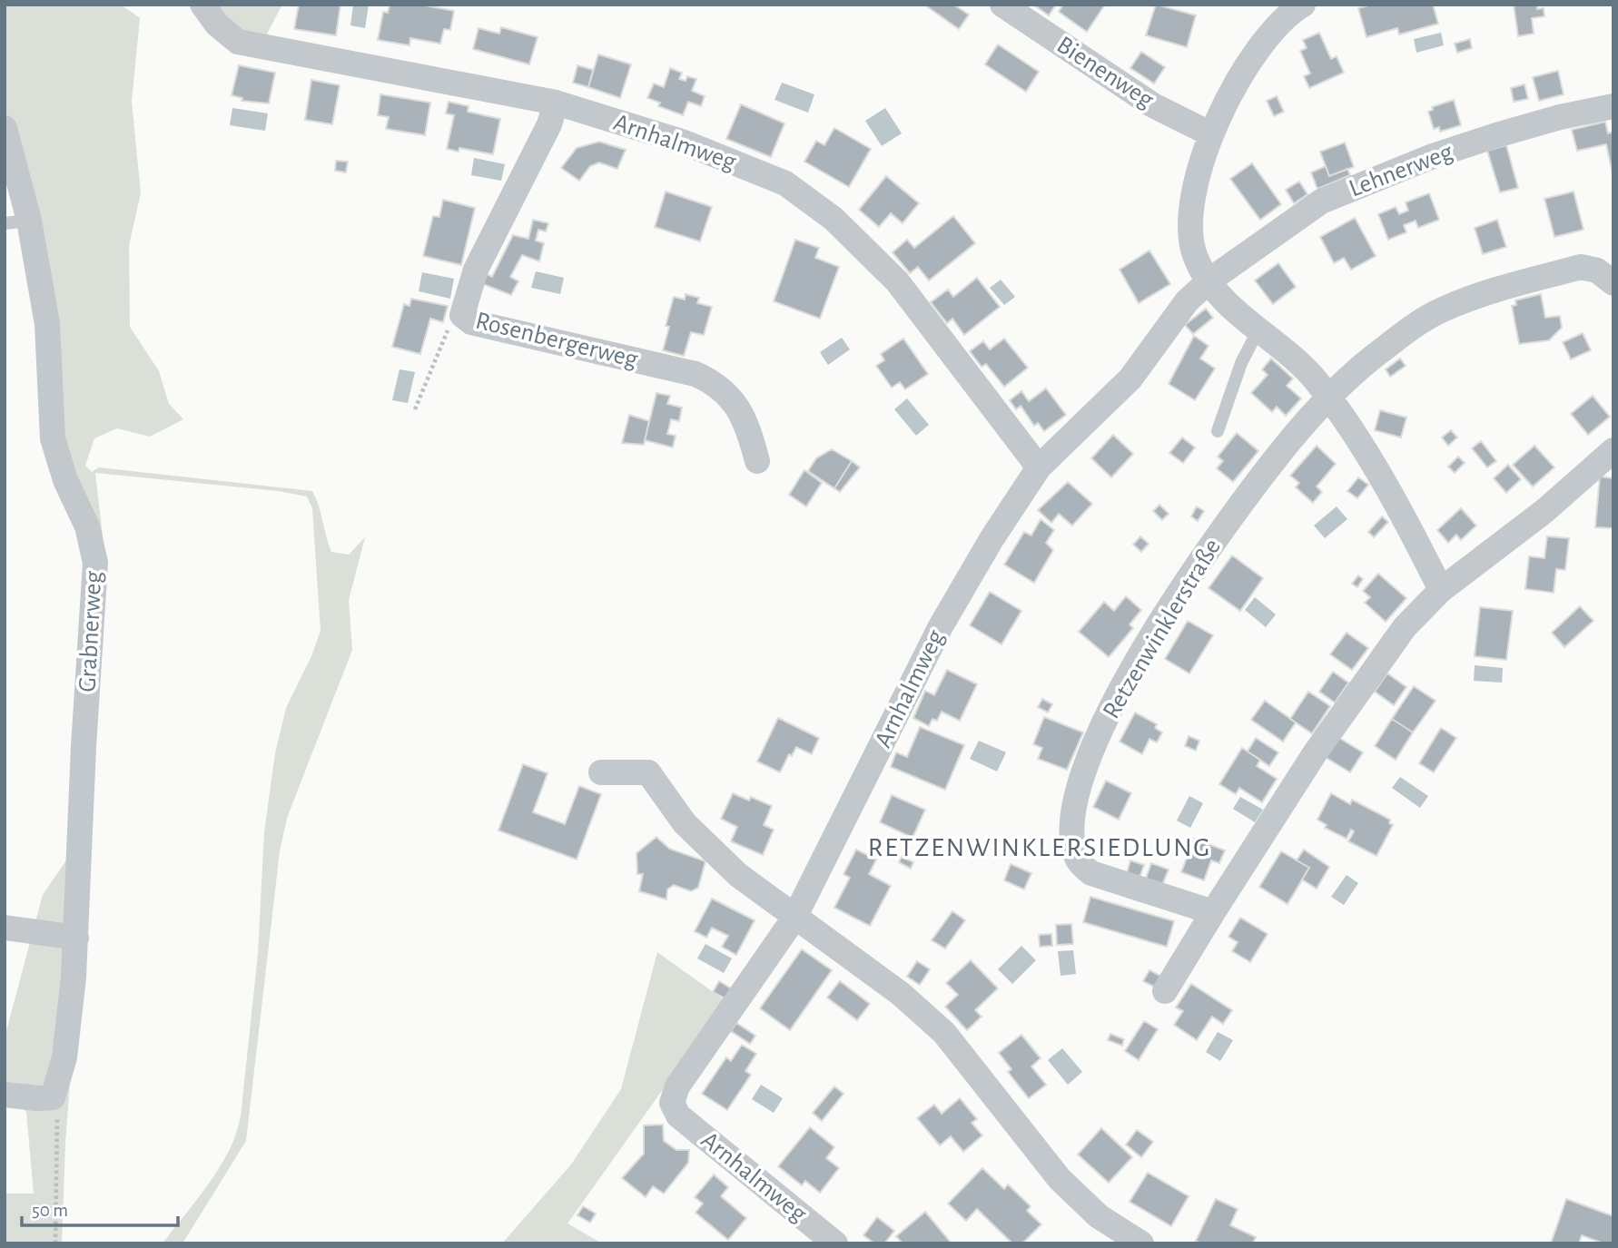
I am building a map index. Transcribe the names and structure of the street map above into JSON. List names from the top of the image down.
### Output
{
  "streets": {
    "street": [
      "Bienenweg",
      "Arnhalmweg",
      "Lehnerweg",
      "Rosenbergerweg",
      "Retzenwinklerstraße",
      "Grabnerweg"
    ]
  },
  "crossings": [
    ["Arnhalmweg", "Lehnerweg"],
    ["Arnhalmweg", "Rosenbergerweg"]
  ],
  "districts": ["RETZENWINKLERSIEDLUNG"],
  "scale_bar": "50 m"
}
